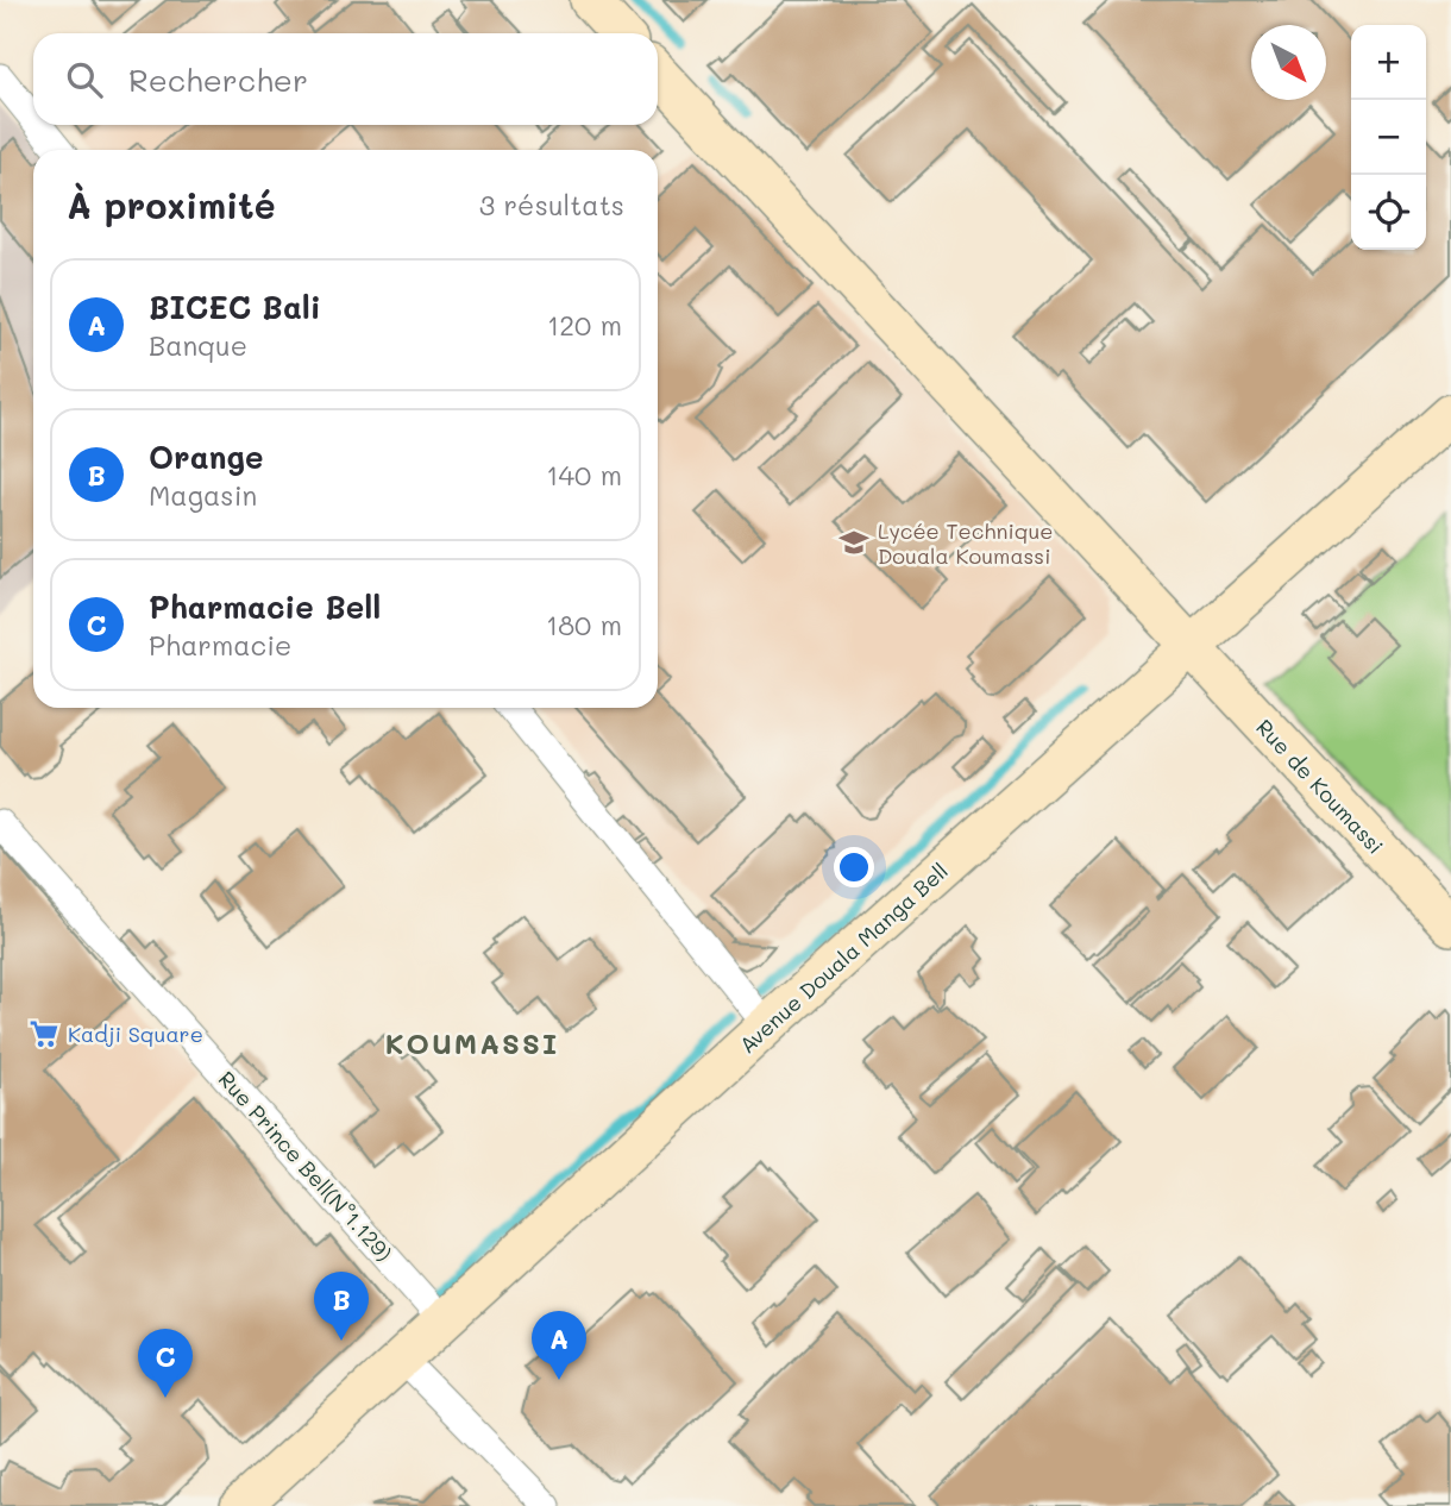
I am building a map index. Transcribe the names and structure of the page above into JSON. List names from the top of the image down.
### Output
{
  "streets": {
    "street": ["Rue de Koumassi", "Avenue Douala Manga Bell", "Rue Prince Bell(N°1.129)"]
  },
  "crossings": [
    ["Rue de Koumassi", "Avenue Douala Manga Bell"],
    ["Avenue Douala Manga Bell", "Rue Prince Bell(N°1.129)"]
  ],
  "districts": ["KOUMASSI"],
  "places": {
    "school or university": ["Lycée Technique Douala Koumassi"],
    "supermarket": ["Kadji Square"]
  },
  "north": "bottom right",
  "page": {
    "map_buttons": ["+", "−"],
    "search": "Rechercher",
    "heading": ["À proximité", "3 résultats"],
    "list": [
      {
        "mark": "A",
        "name": "BICEC Bali",
        "note": "Banque",
        "value": "120 m"
      },
      {
        "mark": "B",
        "name": "Orange",
        "note": "Magasin",
        "value": "140 m"
      },
      {
        "mark": "C",
        "name": "Pharmacie Bell",
        "note": "Pharmacie",
        "value": "180 m"
      }
    ],
    "pins": ["B", "A", "C"]
  }
}
